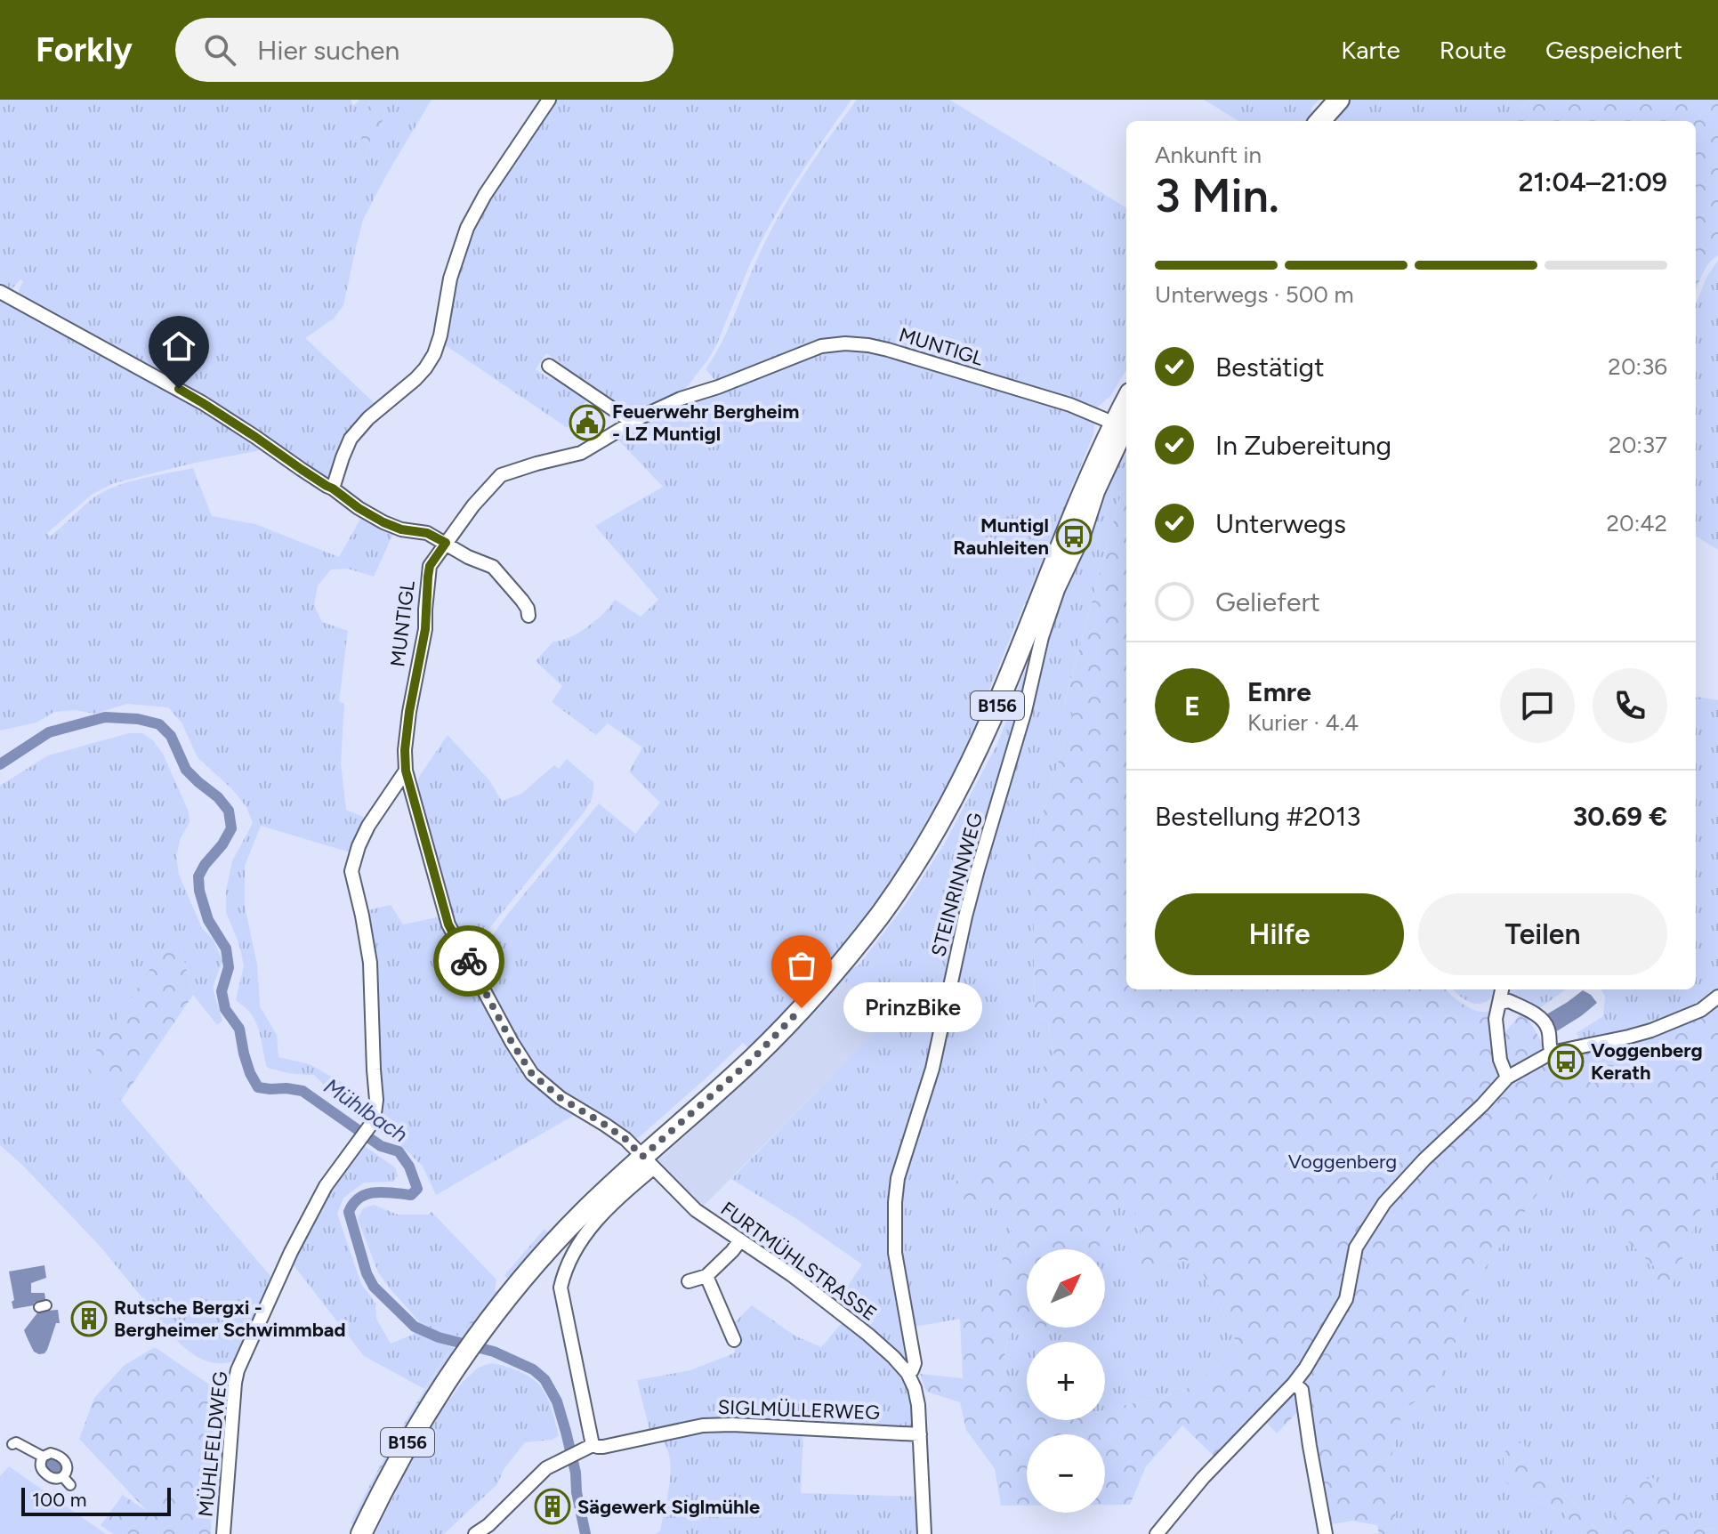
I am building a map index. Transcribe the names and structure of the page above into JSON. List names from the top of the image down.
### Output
{
  "streets": {
    "main road": ["B156"],
    "street": [
      "MUNTIGL",
      "STEINRINNWEG",
      "FURTMÜHLSTRASSE",
      "SIGLMÜLLERWEG",
      "MÜHLFELDWEG"
    ]
  },
  "crossings": [
    ["MUNTIGL", "B156"],
    ["MUNTIGL", "STEINRINNWEG"],
    ["MUNTIGL", "FURTMÜHLSTRASSE"],
    ["MUNTIGL", "MÜHLFELDWEG"],
    ["B156", "STEINRINNWEG"],
    ["B156", "FURTMÜHLSTRASSE"],
    ["STEINRINNWEG", "FURTMÜHLSTRASSE"],
    ["FURTMÜHLSTRASSE", "SIGLMÜLLERWEG"]
  ],
  "water": ["Mühlbach"],
  "parks": ["Voggenberg"],
  "places": {
    "public building": ["Feuerwehr Bergheim - LZ Muntigl"],
    "bus stop": ["Muntigl Rauhleiten", "Voggenberg Kerath"],
    "other": ["PrinzBike"],
    "building": ["Rutsche Bergxi - Bergheimer Schwimmbad", "Sägewerk Siglmühle"]
  },
  "scale_bar": "100 m",
  "north": "top right",
  "page": {
    "header": "Forkly",
    "search": "Hier suchen",
    "nav": ["Karte", "Route", "Gespeichert"],
    "heading": ["3 Min.", "Ankunft in", "21:04–21:09"],
    "panel": [
      "Emre",
      "Kurier · 4.4",
      "Bestellung #2013",
      "30.69 €"
    ],
    "bar": "Unterwegs · 500 m",
    "list": [
      ["Bestätigt", "20:36"],
      ["In Zubereitung", "20:37"],
      ["Unterwegs", "20:42"],
      "Geliefert"
    ],
    "round": "E",
    "buttons": ["Hilfe", "Teilen"],
    "bubble": "PrinzBike",
    "map_buttons": ["+", "−"],
    "scale": "100 m"
  }
}
